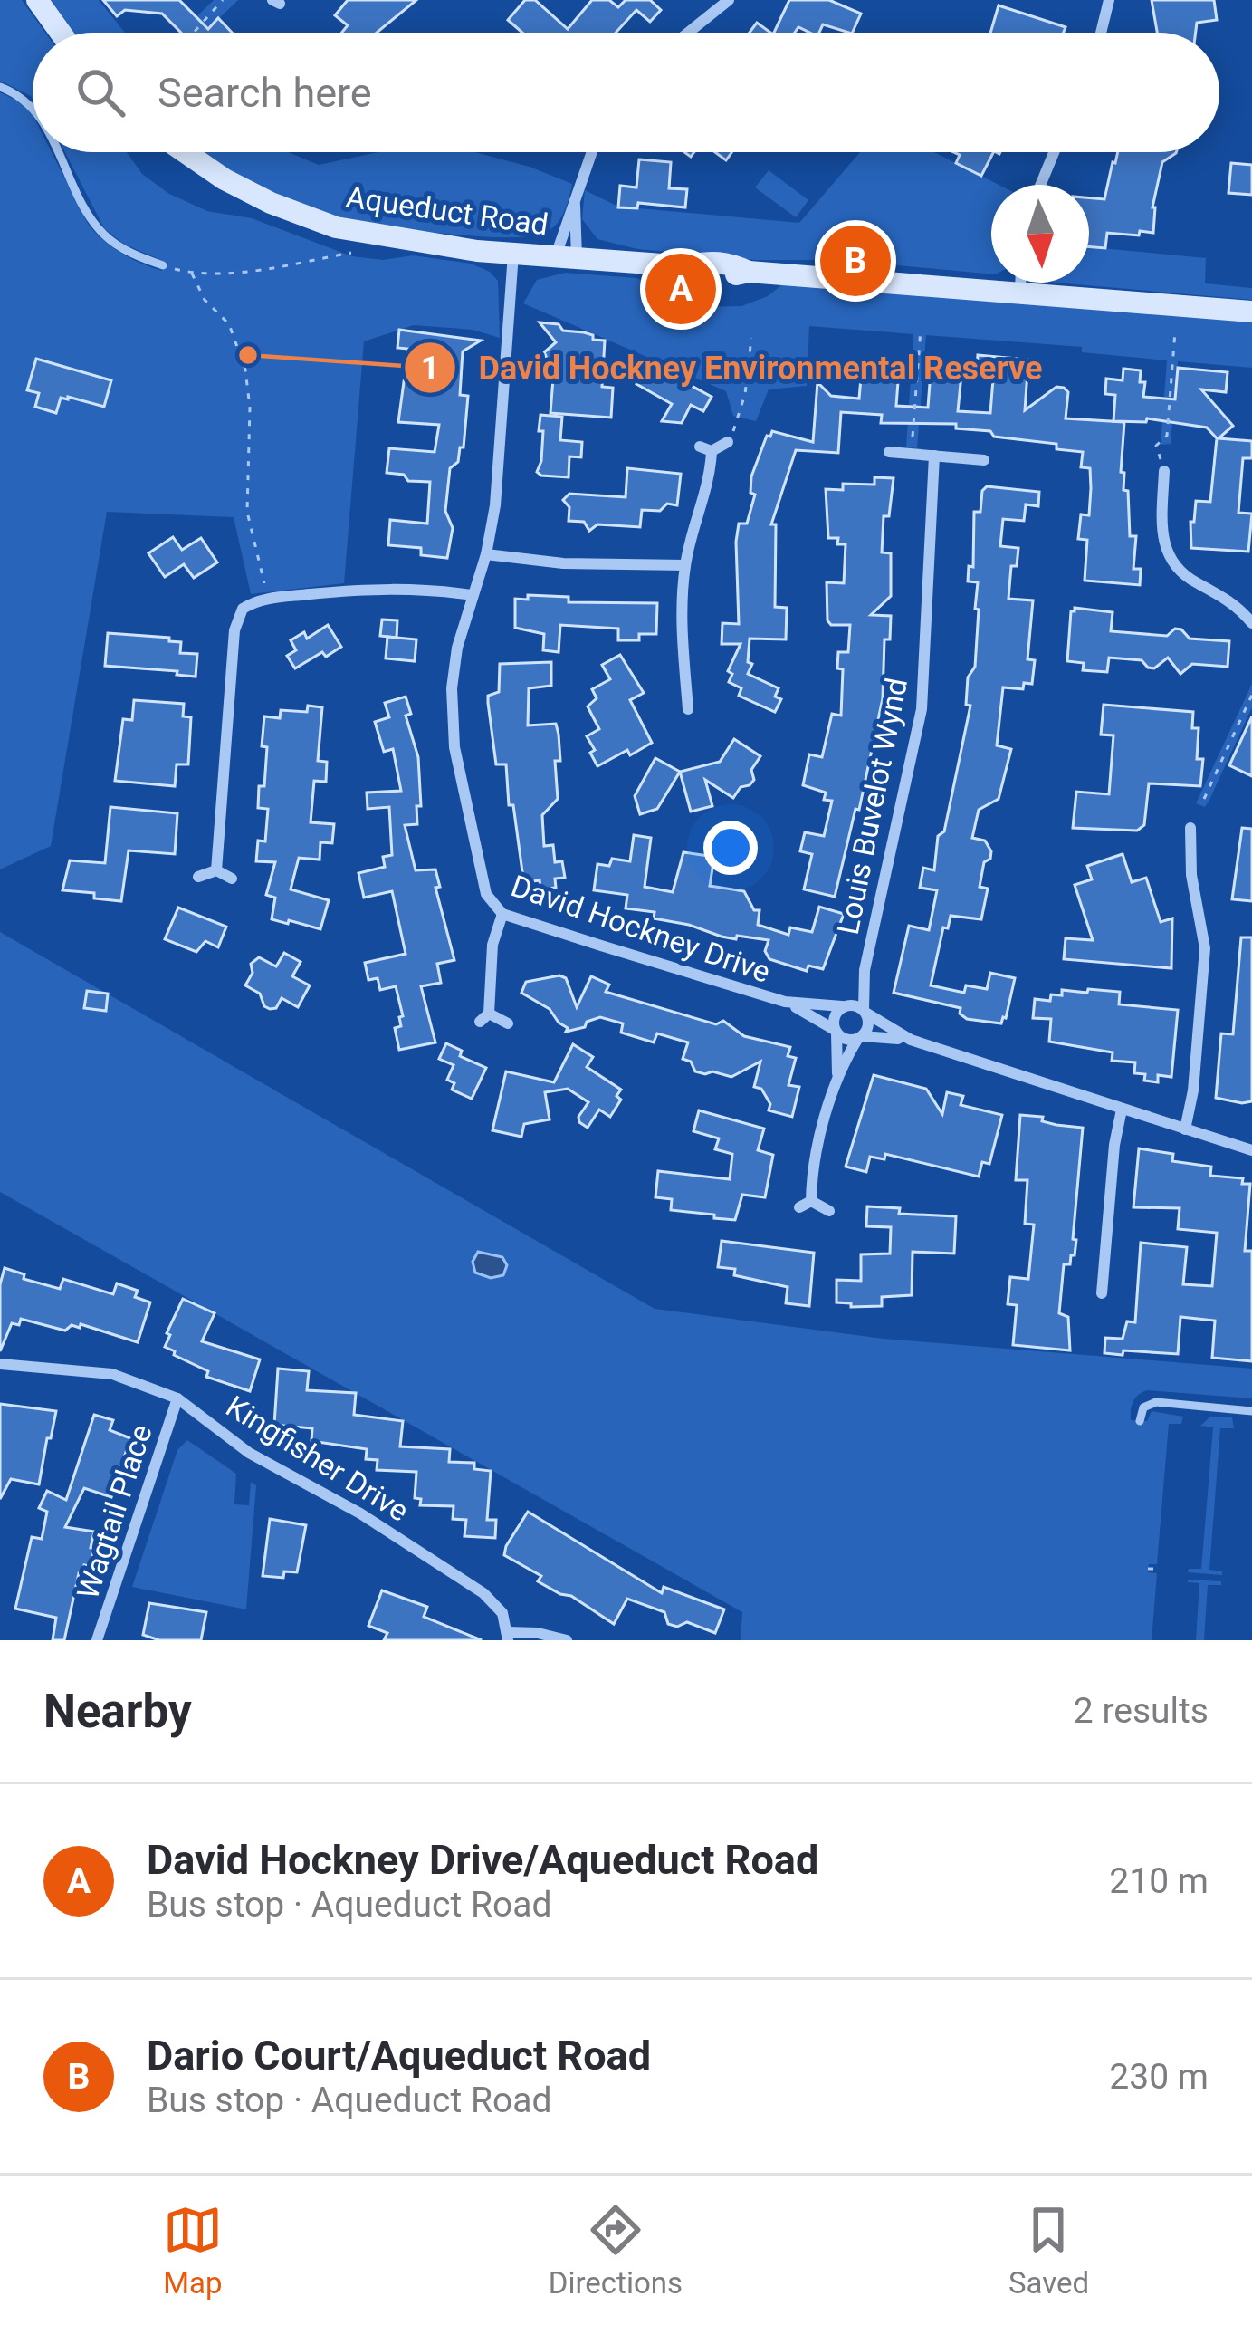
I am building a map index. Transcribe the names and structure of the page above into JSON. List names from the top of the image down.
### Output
{
  "streets": {
    "main road": ["Aqueduct Road"],
    "street": [
      "Louis Buvelot Wynd",
      "David Hockney Drive",
      "Kingfisher Drive",
      "Wagtail Place"
    ]
  },
  "crossings": [
    ["Aqueduct Road", "David Hockney Drive"],
    ["Louis Buvelot Wynd", "David Hockney Drive"],
    ["Kingfisher Drive", "Wagtail Place"]
  ],
  "places": ["David Hockney Environmental Reserve"],
  "north": "bottom",
  "page": {
    "search": "Search here",
    "pins": ["B", "A"],
    "heading": ["Nearby", "2 results"],
    "list": [
      {
        "mark": "A",
        "name": "David Hockney Drive/Aqueduct Road",
        "note": "Bus stop · Aqueduct Road",
        "value": "210 m"
      },
      {
        "mark": "B",
        "name": "Dario Court/Aqueduct Road",
        "note": "Bus stop · Aqueduct Road",
        "value": "230 m"
      }
    ],
    "nav": ["Map", "Directions", "Saved"]
  }
}
